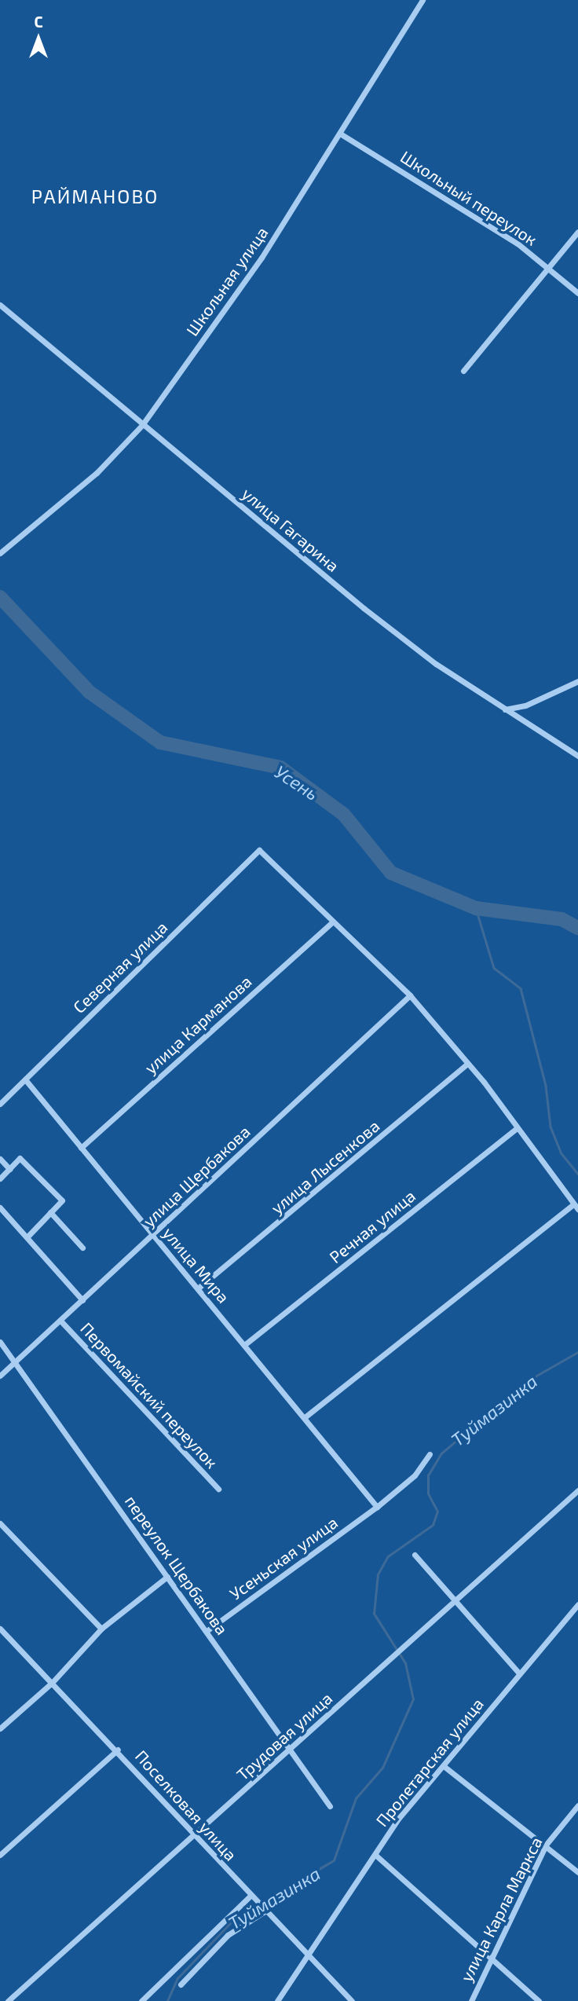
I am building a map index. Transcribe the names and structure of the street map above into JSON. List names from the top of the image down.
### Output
{
  "streets": {
    "street": [
      "Школьный переулок",
      "Школьная улица",
      "улица Гагарина",
      "Северная улица",
      "улица Карманова",
      "улица Лысенкова",
      "улица Щербакова",
      "Речная улица",
      "улица Мира",
      "Первомайский переулок",
      "Усеньская улица",
      "переулок Щербакова",
      "Трудовая улица",
      "Пролетарская улица",
      "Поселковая улица",
      "улица Карла Маркса"
    ]
  },
  "crossings": [
    ["Школьный переулок", "Школьная улица"],
    ["Школьная улица", "улица Гагарина"],
    ["Северная улица", "улица Карманова"],
    ["Северная улица", "улица Мира"],
    ["улица Карманова", "улица Мира"],
    ["улица Лысенкова", "улица Мира"],
    ["улица Щербакова", "улица Мира"],
    ["улица Щербакова", "Первомайский переулок"],
    ["улица Щербакова", "переулок Щербакова"],
    ["Речная улица", "улица Мира"],
    ["улица Мира", "Усеньская улица"],
    ["Усеньская улица", "переулок Щербакова"],
    ["переулок Щербакова", "Трудовая улица"],
    ["Трудовая улица", "Поселковая улица"],
    ["Пролетарская улица", "Поселковая улица"]
  ],
  "districts": ["РАЙМАНОВО"],
  "water": ["Усень", "Туймазинка"],
  "north": "top"
}
